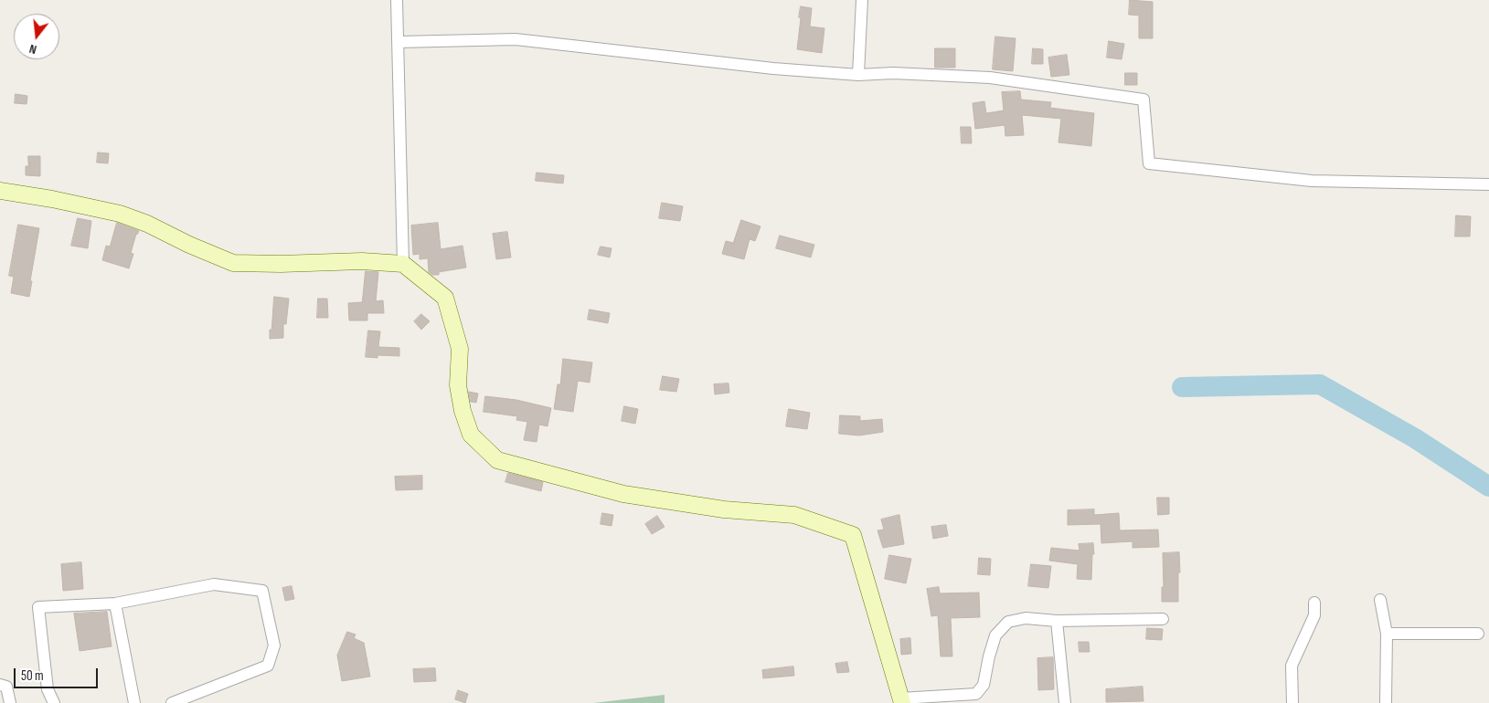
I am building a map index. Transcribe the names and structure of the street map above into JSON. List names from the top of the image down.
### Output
{
  "scale_bar": "50 m",
  "north": "bottom"
}
